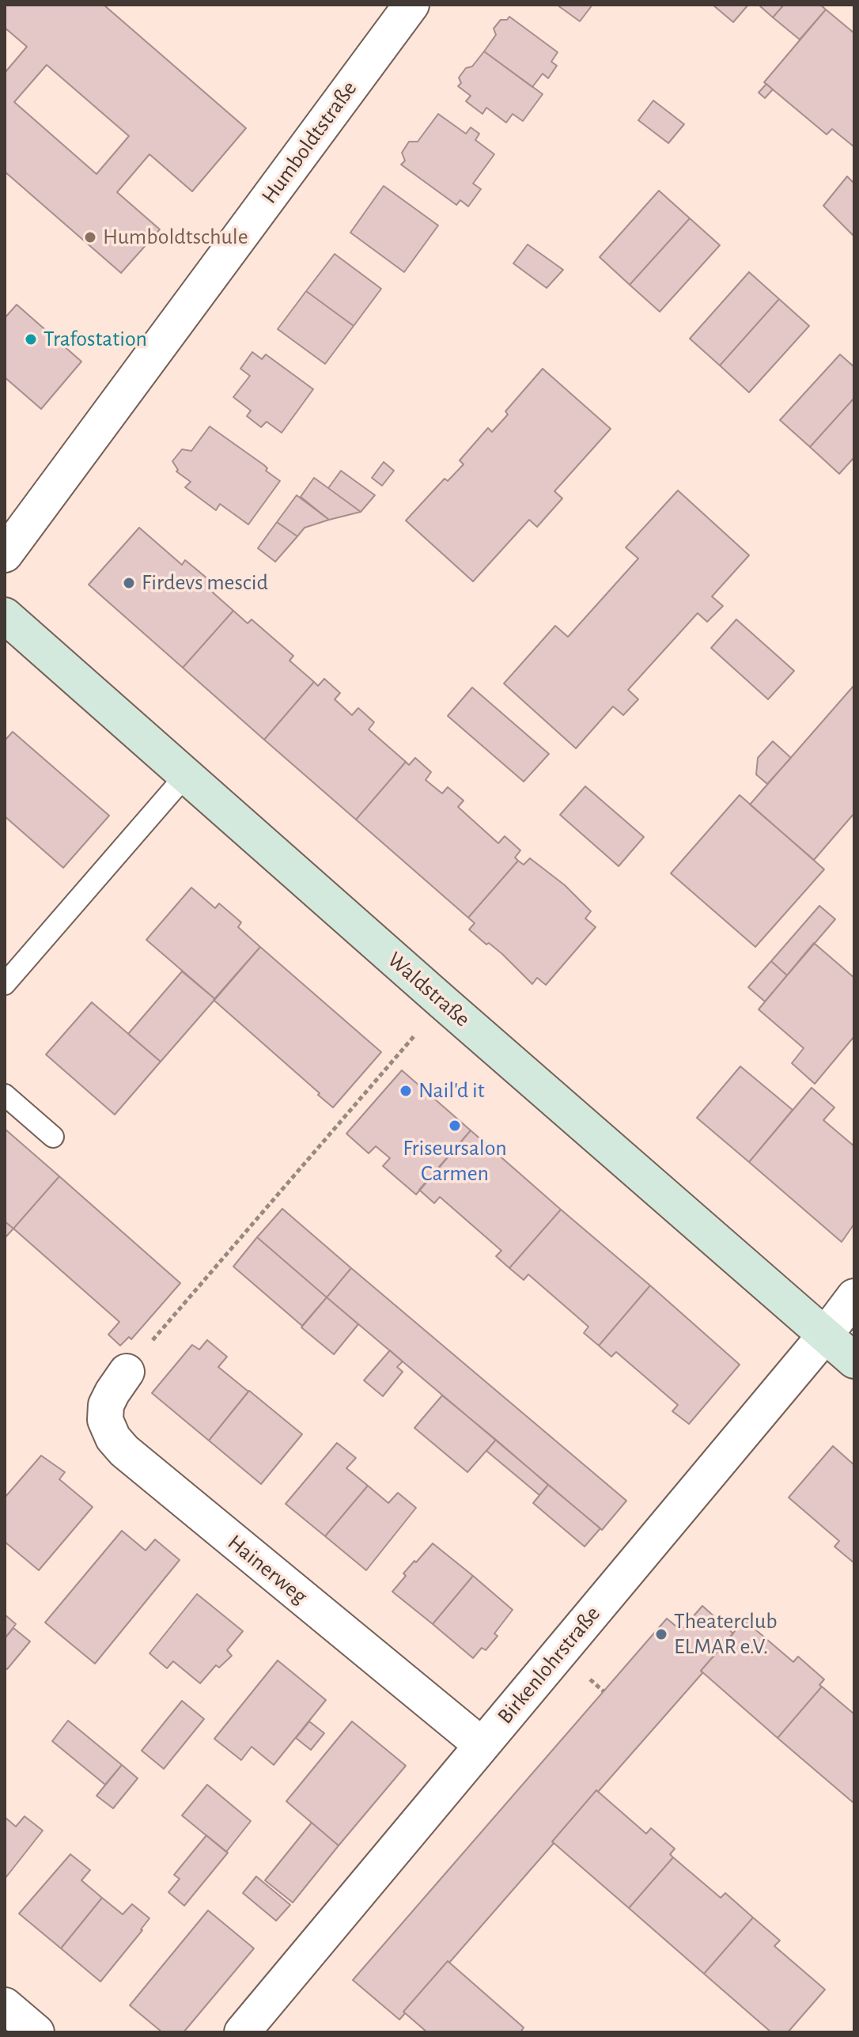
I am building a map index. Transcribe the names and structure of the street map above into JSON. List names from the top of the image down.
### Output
{
  "streets": {
    "main road": ["Waldstraße"],
    "street": ["Humboldtstraße", "Hainerweg", "Birkenlohrstraße"]
  },
  "crossings": [
    ["Waldstraße", "Birkenlohrstraße"],
    ["Hainerweg", "Birkenlohrstraße"]
  ],
  "places": [
    "Humboldtschule",
    "Trafostation",
    "Firdevs mescid",
    "Nail'd it",
    "Friseursalon Carmen",
    "Theaterclub ELMAR e.V."
  ]
}
